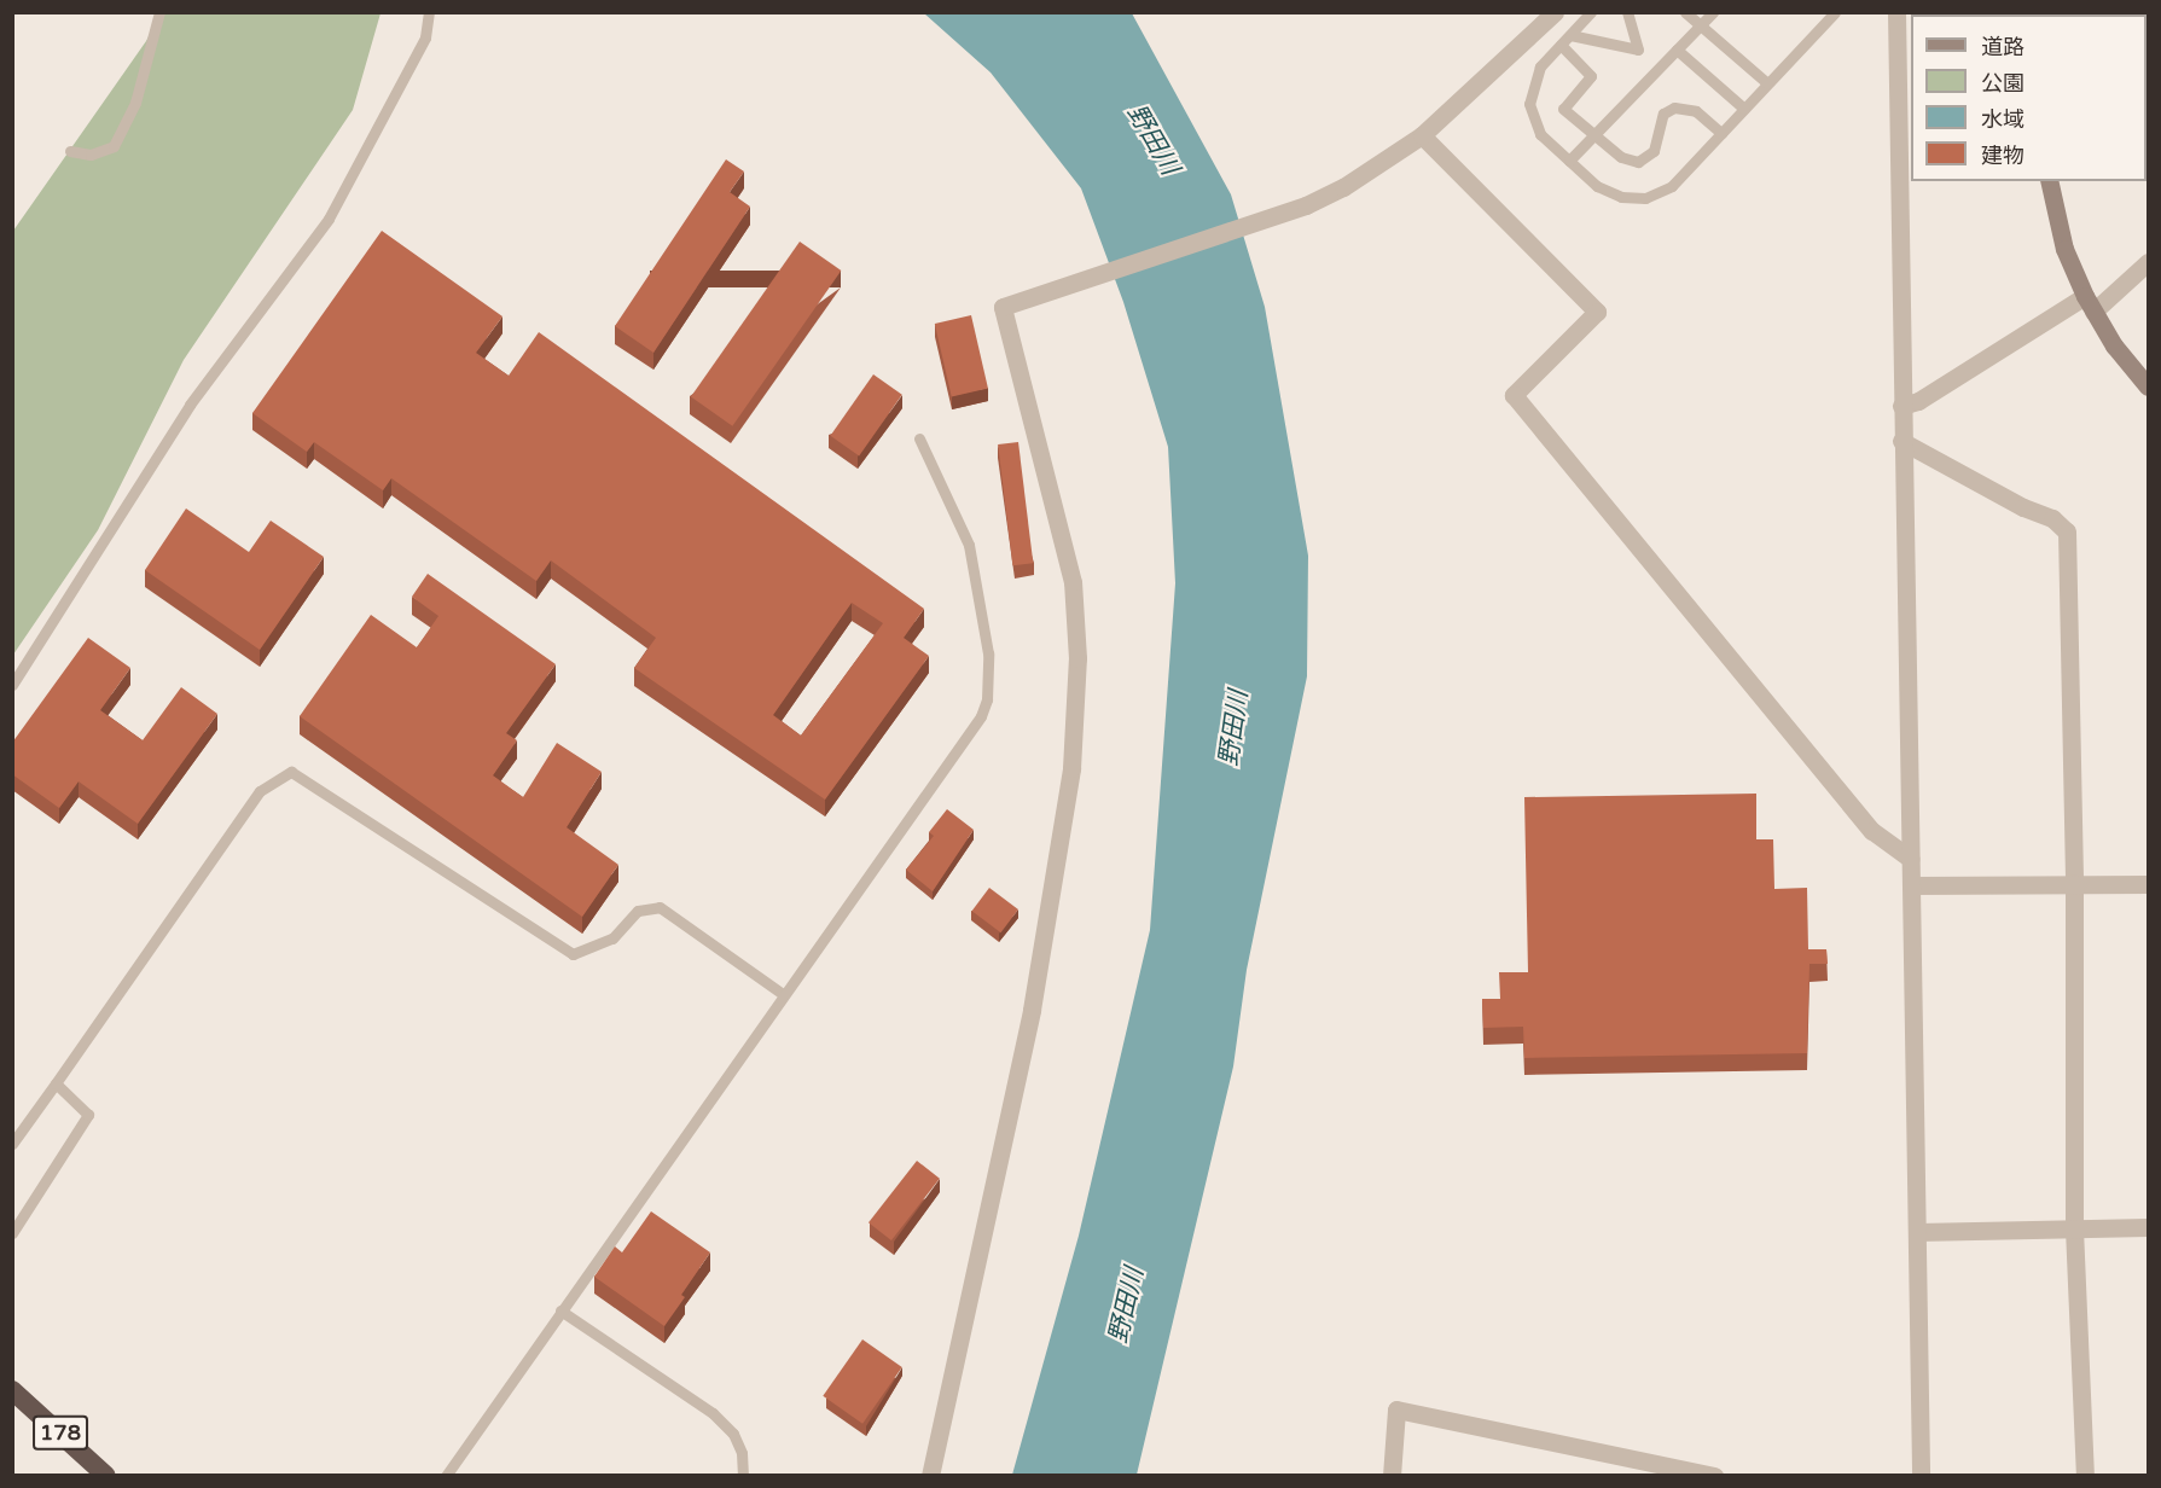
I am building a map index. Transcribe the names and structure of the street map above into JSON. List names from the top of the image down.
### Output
{
  "streets": {
    "highway": ["178"]
  },
  "water": ["野田川"],
  "legend": [
    "道路",
    "公園",
    "水域",
    "建物"
  ]
}
